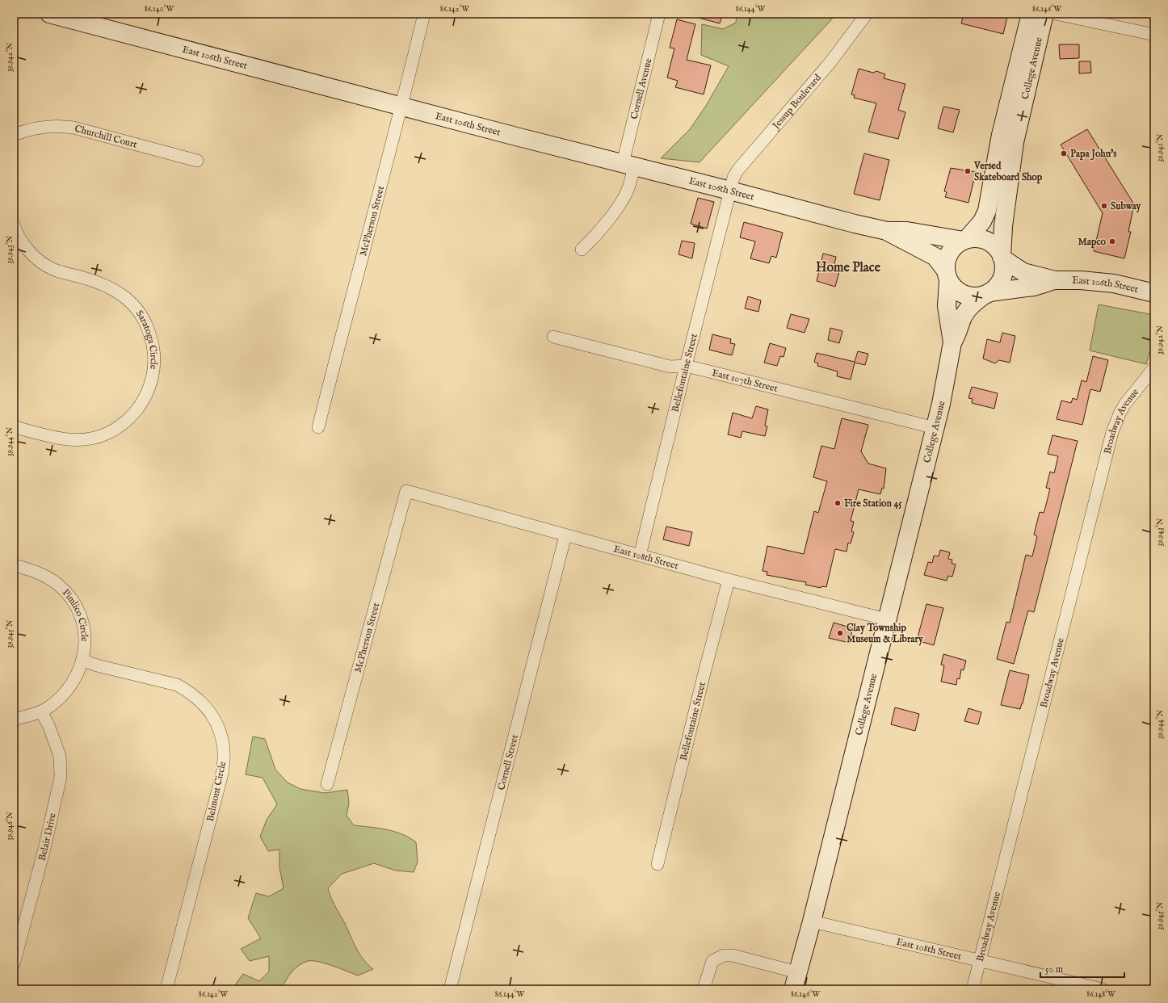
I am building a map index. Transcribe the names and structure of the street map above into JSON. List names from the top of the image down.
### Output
{
  "streets": {
    "main road": ["East 106th Street", "College Avenue"],
    "street": [
      "Cornell Avenue",
      "Jessup Boulevard",
      "Churchill Court",
      "McPherson Street",
      "Saratoga Circle",
      "Bellefontaine Street",
      "East 107th Street",
      "Broadway Avenue",
      "East 108th Street",
      "Pimlico Circle",
      "Cornell Street",
      "Belmont Circle",
      "Belair Drive"
    ]
  },
  "crossings": [
    ["East 106th Street", "College Avenue"],
    ["East 106th Street", "Cornell Avenue"],
    ["East 106th Street", "Jessup Boulevard"],
    ["East 106th Street", "McPherson Street"],
    ["East 106th Street", "Bellefontaine Street"],
    ["College Avenue", "East 107th Street"],
    ["College Avenue", "East 108th Street"],
    ["Jessup Boulevard", "Bellefontaine Street"],
    ["McPherson Street", "East 108th Street"],
    ["Bellefontaine Street", "East 107th Street"],
    ["Bellefontaine Street", "East 108th Street"],
    ["Broadway Avenue", "East 108th Street"],
    ["East 108th Street", "Cornell Street"],
    ["Pimlico Circle", "Belmont Circle"],
    ["Pimlico Circle", "Belair Drive"]
  ],
  "districts": ["Home Place"],
  "places": [
    "Papa John's",
    "Versed Skateboard Shop",
    "Subway",
    "Mapco",
    "Fire Station 45",
    "Clay Township Museum & Library"
  ],
  "scale_bar": "50 m",
  "coordinates": [
    "86.140°W",
    "86.142°W",
    "86.144°W",
    "86.146°W",
    "39.942°N",
    "39.941°N",
    "39.943°N",
    "39.944°N",
    "39.945°N",
    "39.946°N",
    "86.148°W"
  ]
}
